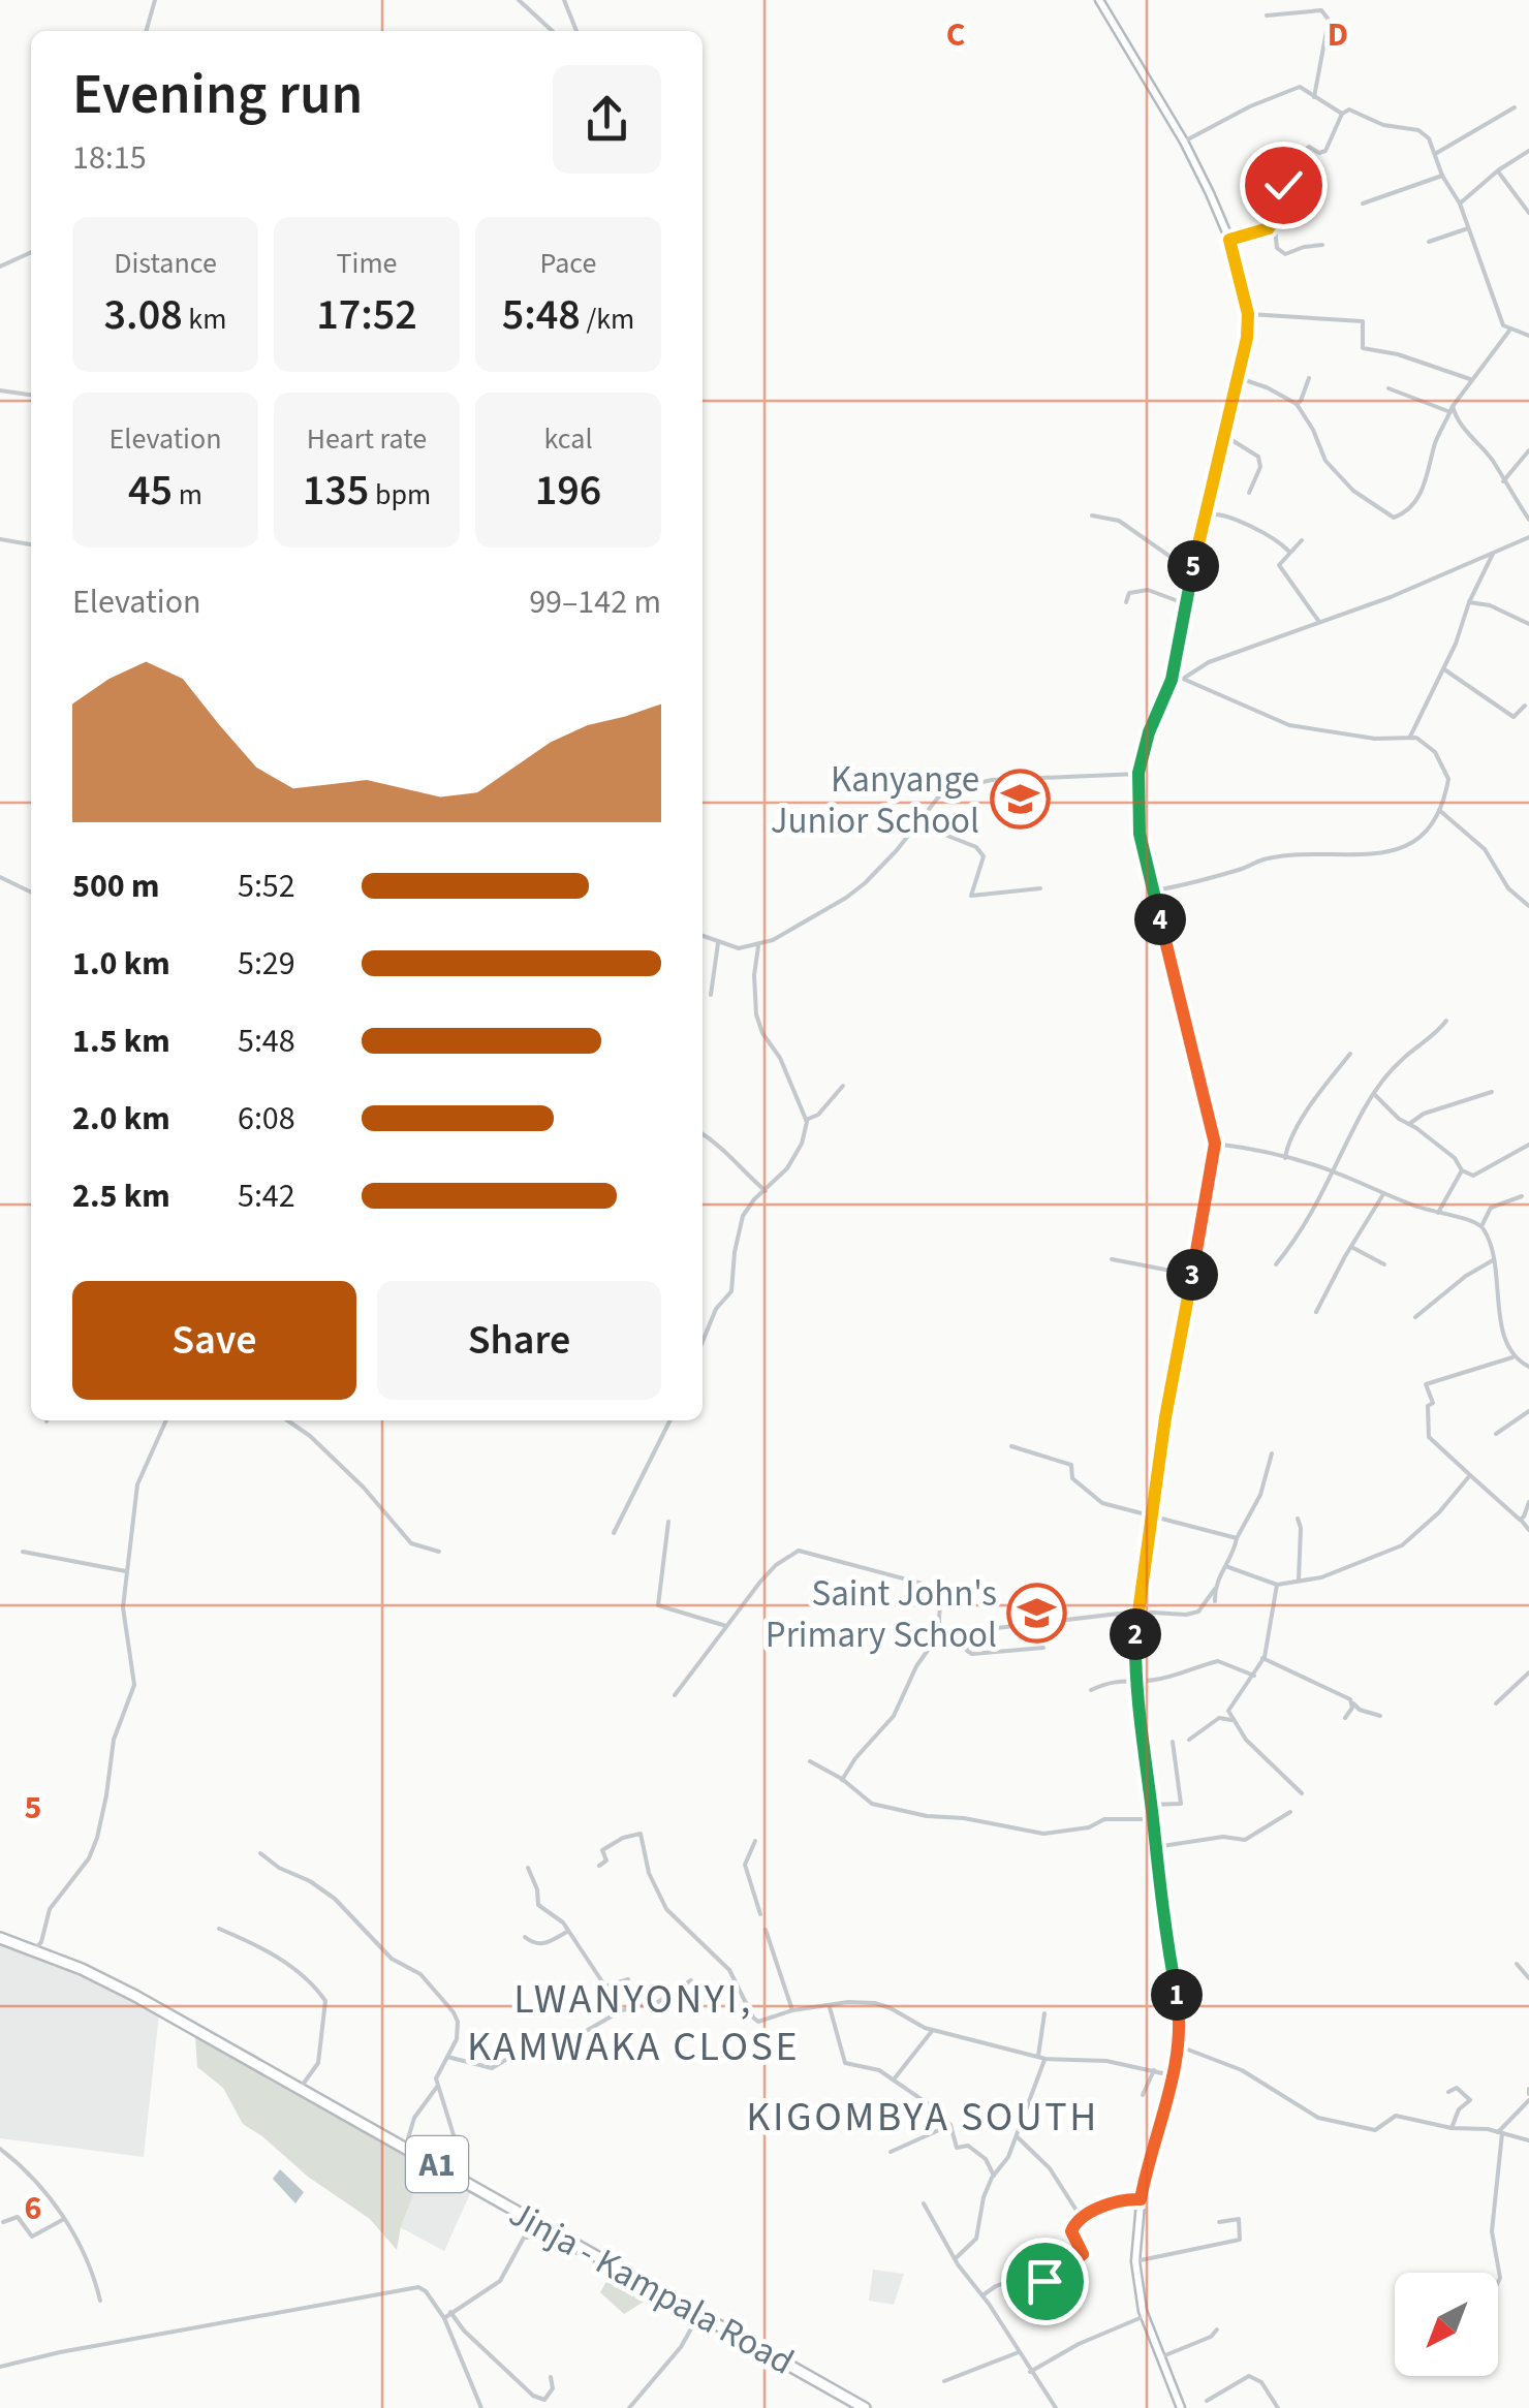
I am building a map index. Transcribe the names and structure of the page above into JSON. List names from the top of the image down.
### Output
{
  "streets": {
    "highway": ["A1", "Jinja - Kampala Road"]
  },
  "districts": ["LWANYONYI, KAMWAKA CLOSE", "KIGOMBYA SOUTH"],
  "places": {
    "school or university": ["Kanyange Junior School", "Saint John's Primary School"]
  },
  "north": "bottom left",
  "page": {
    "heading": ["Evening run", "18:15"],
    "stats": [
      ["Distance", "3.08 km"],
      ["Time", "17:52"],
      ["Pace", "5:48 /km"],
      ["Elevation", "45 m"],
      ["Heart rate", "135 bpm"],
      ["kcal", "196"]
    ],
    "pins": [
      "5",
      "4",
      "3",
      "2",
      "1"
    ],
    "chart": ["Elevation", "99–142 m"],
    "list": [
      {
        "name": "500 m",
        "note": "5:52"
      },
      {
        "name": "1.0 km",
        "note": "5:29"
      },
      {
        "name": "1.5 km",
        "note": "5:48"
      },
      {
        "name": "2.0 km",
        "note": "6:08"
      },
      {
        "name": "2.5 km",
        "note": "5:42"
      }
    ],
    "buttons": ["Save", "Share"]
  },
  "grid": {
    "columns": ["C", "D"],
    "rows": ["5", "6"]
  }
}
